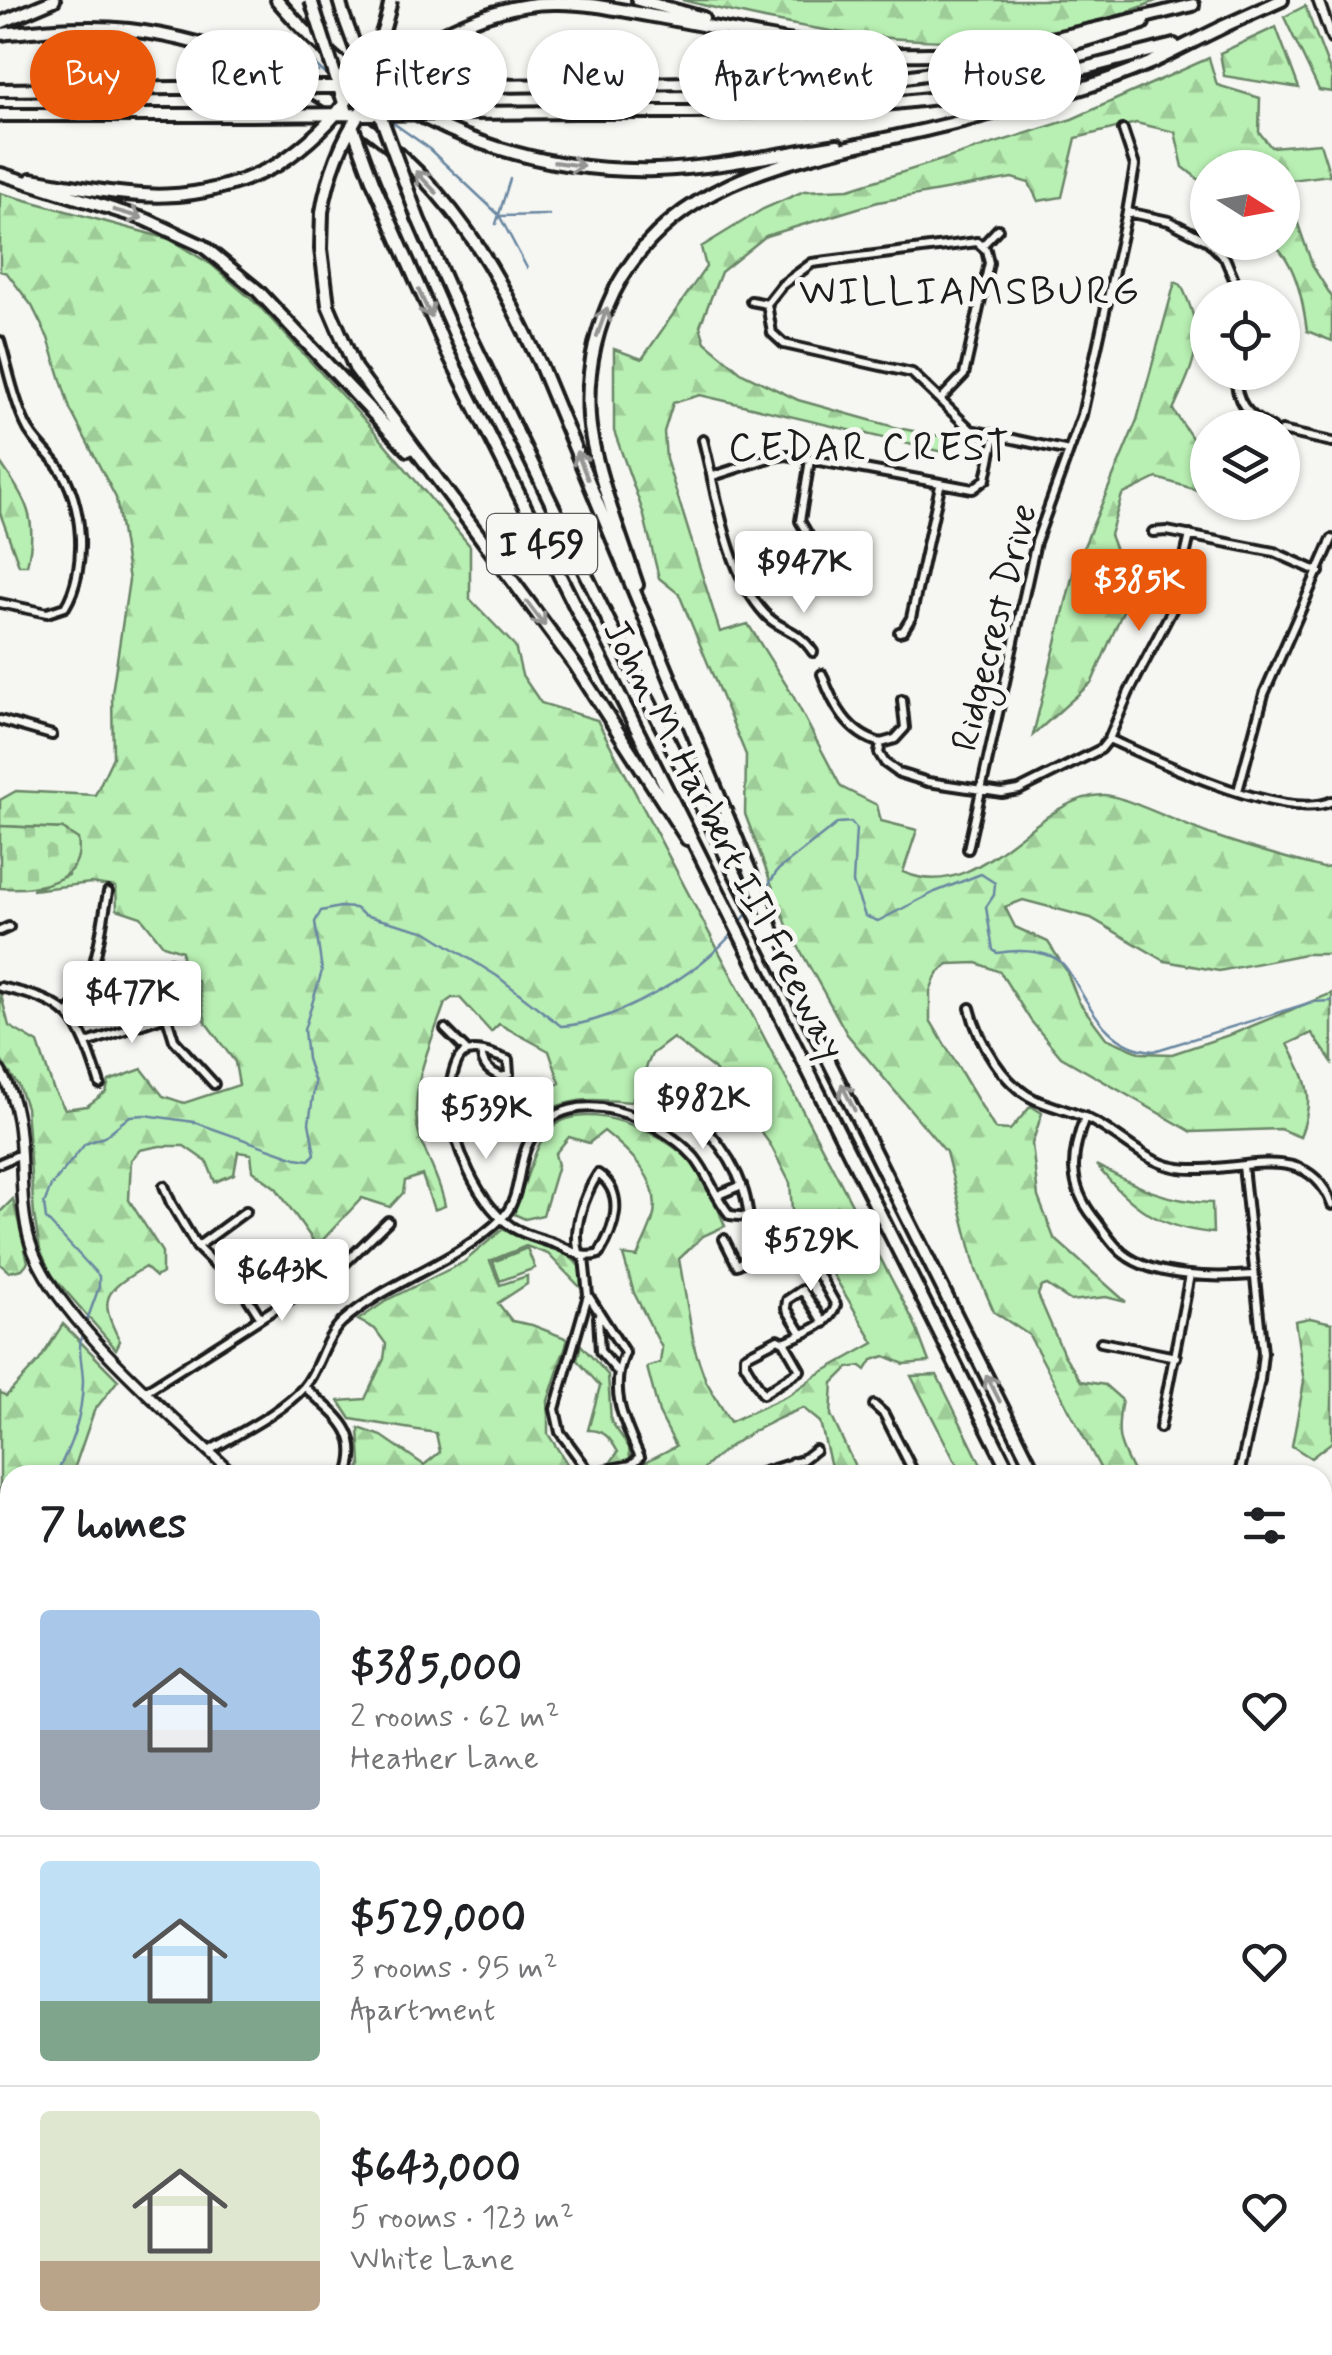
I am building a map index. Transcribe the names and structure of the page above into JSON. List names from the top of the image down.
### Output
{
  "streets": {
    "highway": ["I 459", "John M. Harbert III Freeway"],
    "street": ["Ridgecrest Drive"]
  },
  "districts": ["WILLIAMSBURG", "CEDAR CREST"],
  "north": "right",
  "page": {
    "chip": [
      "Buy",
      "Rent",
      "Filters",
      "New",
      "Apartment",
      "House"
    ],
    "price": [
      "$947K",
      "$385K",
      "$477K",
      "$982K",
      "$539K",
      "$529K",
      "$643K"
    ],
    "heading": "7 homes",
    "list": [
      {
        "name": "$385,000",
        "note": "2 rooms · 62 m² · Heather Lane"
      },
      {
        "name": "$529,000",
        "note": "3 rooms · 95 m² · Apartment"
      },
      {
        "name": "$643,000",
        "note": "5 rooms · 123 m² · White Lane"
      }
    ]
  }
}
